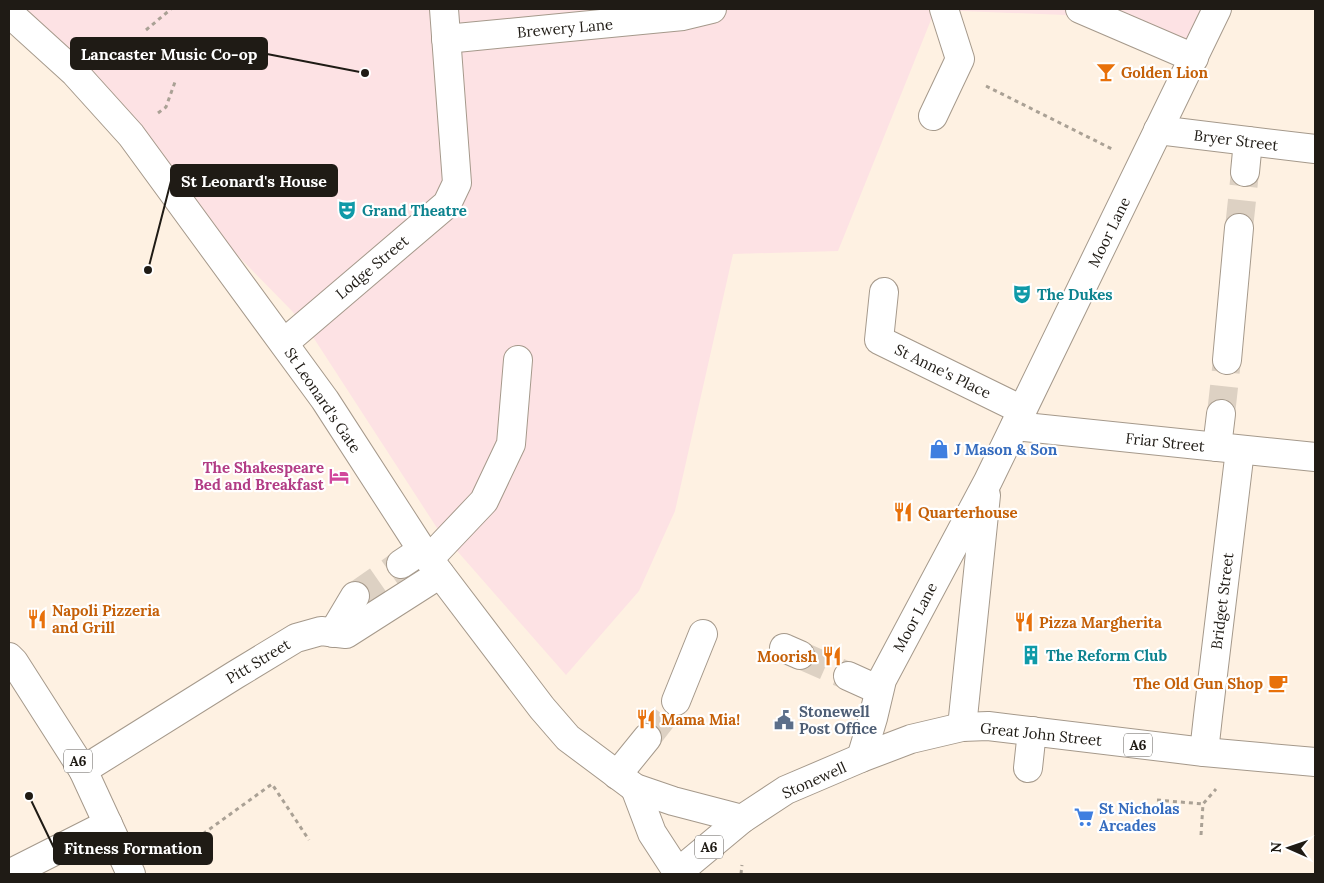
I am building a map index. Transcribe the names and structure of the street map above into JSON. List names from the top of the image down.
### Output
{
  "streets": {
    "street": [
      "Brewery Lane",
      "Bryer Street",
      "Moor Lane",
      "Lodge Street",
      "St Anne's Place",
      "St Leonard's Gate",
      "Friar Street",
      "Bridget Street",
      "Pitt Street",
      "Great John Street",
      "A6",
      "Stonewell"
    ]
  },
  "crossings": [
    ["Brewery Lane", "Lodge Street"],
    ["Bryer Street", "Moor Lane"],
    ["Moor Lane", "St Anne's Place"],
    ["Moor Lane", "Friar Street"],
    ["Moor Lane", "Great John Street"],
    ["Moor Lane", "Stonewell"],
    ["Lodge Street", "St Leonard's Gate"],
    ["St Anne's Place", "Friar Street"],
    ["St Leonard's Gate", "Pitt Street"],
    ["St Leonard's Gate", "A6"],
    ["St Leonard's Gate", "Stonewell"],
    ["Friar Street", "Bridget Street"],
    ["Bridget Street", "Great John Street"],
    ["Pitt Street", "A6"],
    ["Great John Street", "Stonewell"],
    ["A6", "Stonewell"]
  ],
  "places": {
    "bar": ["Golden Lion"],
    "other": ["Lancaster Music Co-op", "St Leonard's House", "Fitness Formation"],
    "theatre": ["Grand Theatre", "The Dukes"],
    "shop": ["J Mason & Son"],
    "hotel": ["The Shakespeare Bed and Breakfast"],
    "restaurant": [
      "Quarterhouse",
      "Napoli Pizzeria and Grill",
      "Pizza Margherita",
      "Moorish",
      "Mama Mia!"
    ],
    "building": ["The Reform Club"],
    "cafe": ["The Old Gun Shop"],
    "public building": ["Stonewell Post Office"],
    "supermarket": ["St Nicholas Arcades"]
  },
  "north": "left"
}
